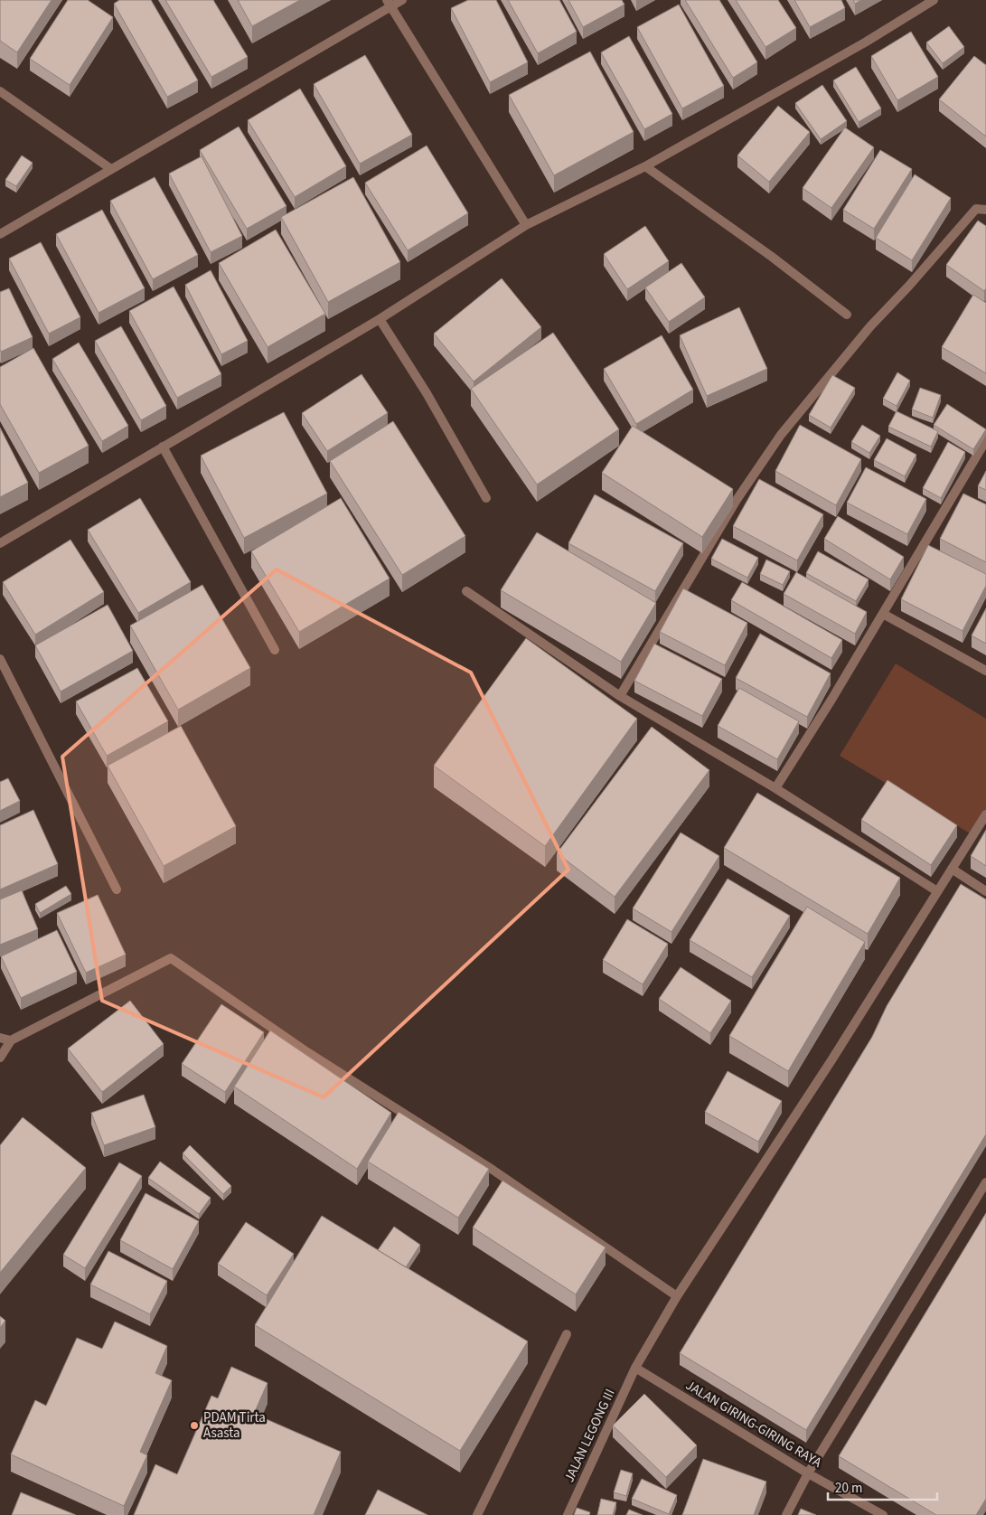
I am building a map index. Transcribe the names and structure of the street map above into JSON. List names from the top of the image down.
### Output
{
  "streets": {
    "street": ["JALAN GIRING-GIRING RAYA", "JALAN LEGONG III"]
  },
  "crossings": [
    ["JALAN GIRING-GIRING RAYA", "JALAN LEGONG III"]
  ],
  "places": ["PDAM Tirta Asasta"],
  "scale_bar": "20 m"
}
